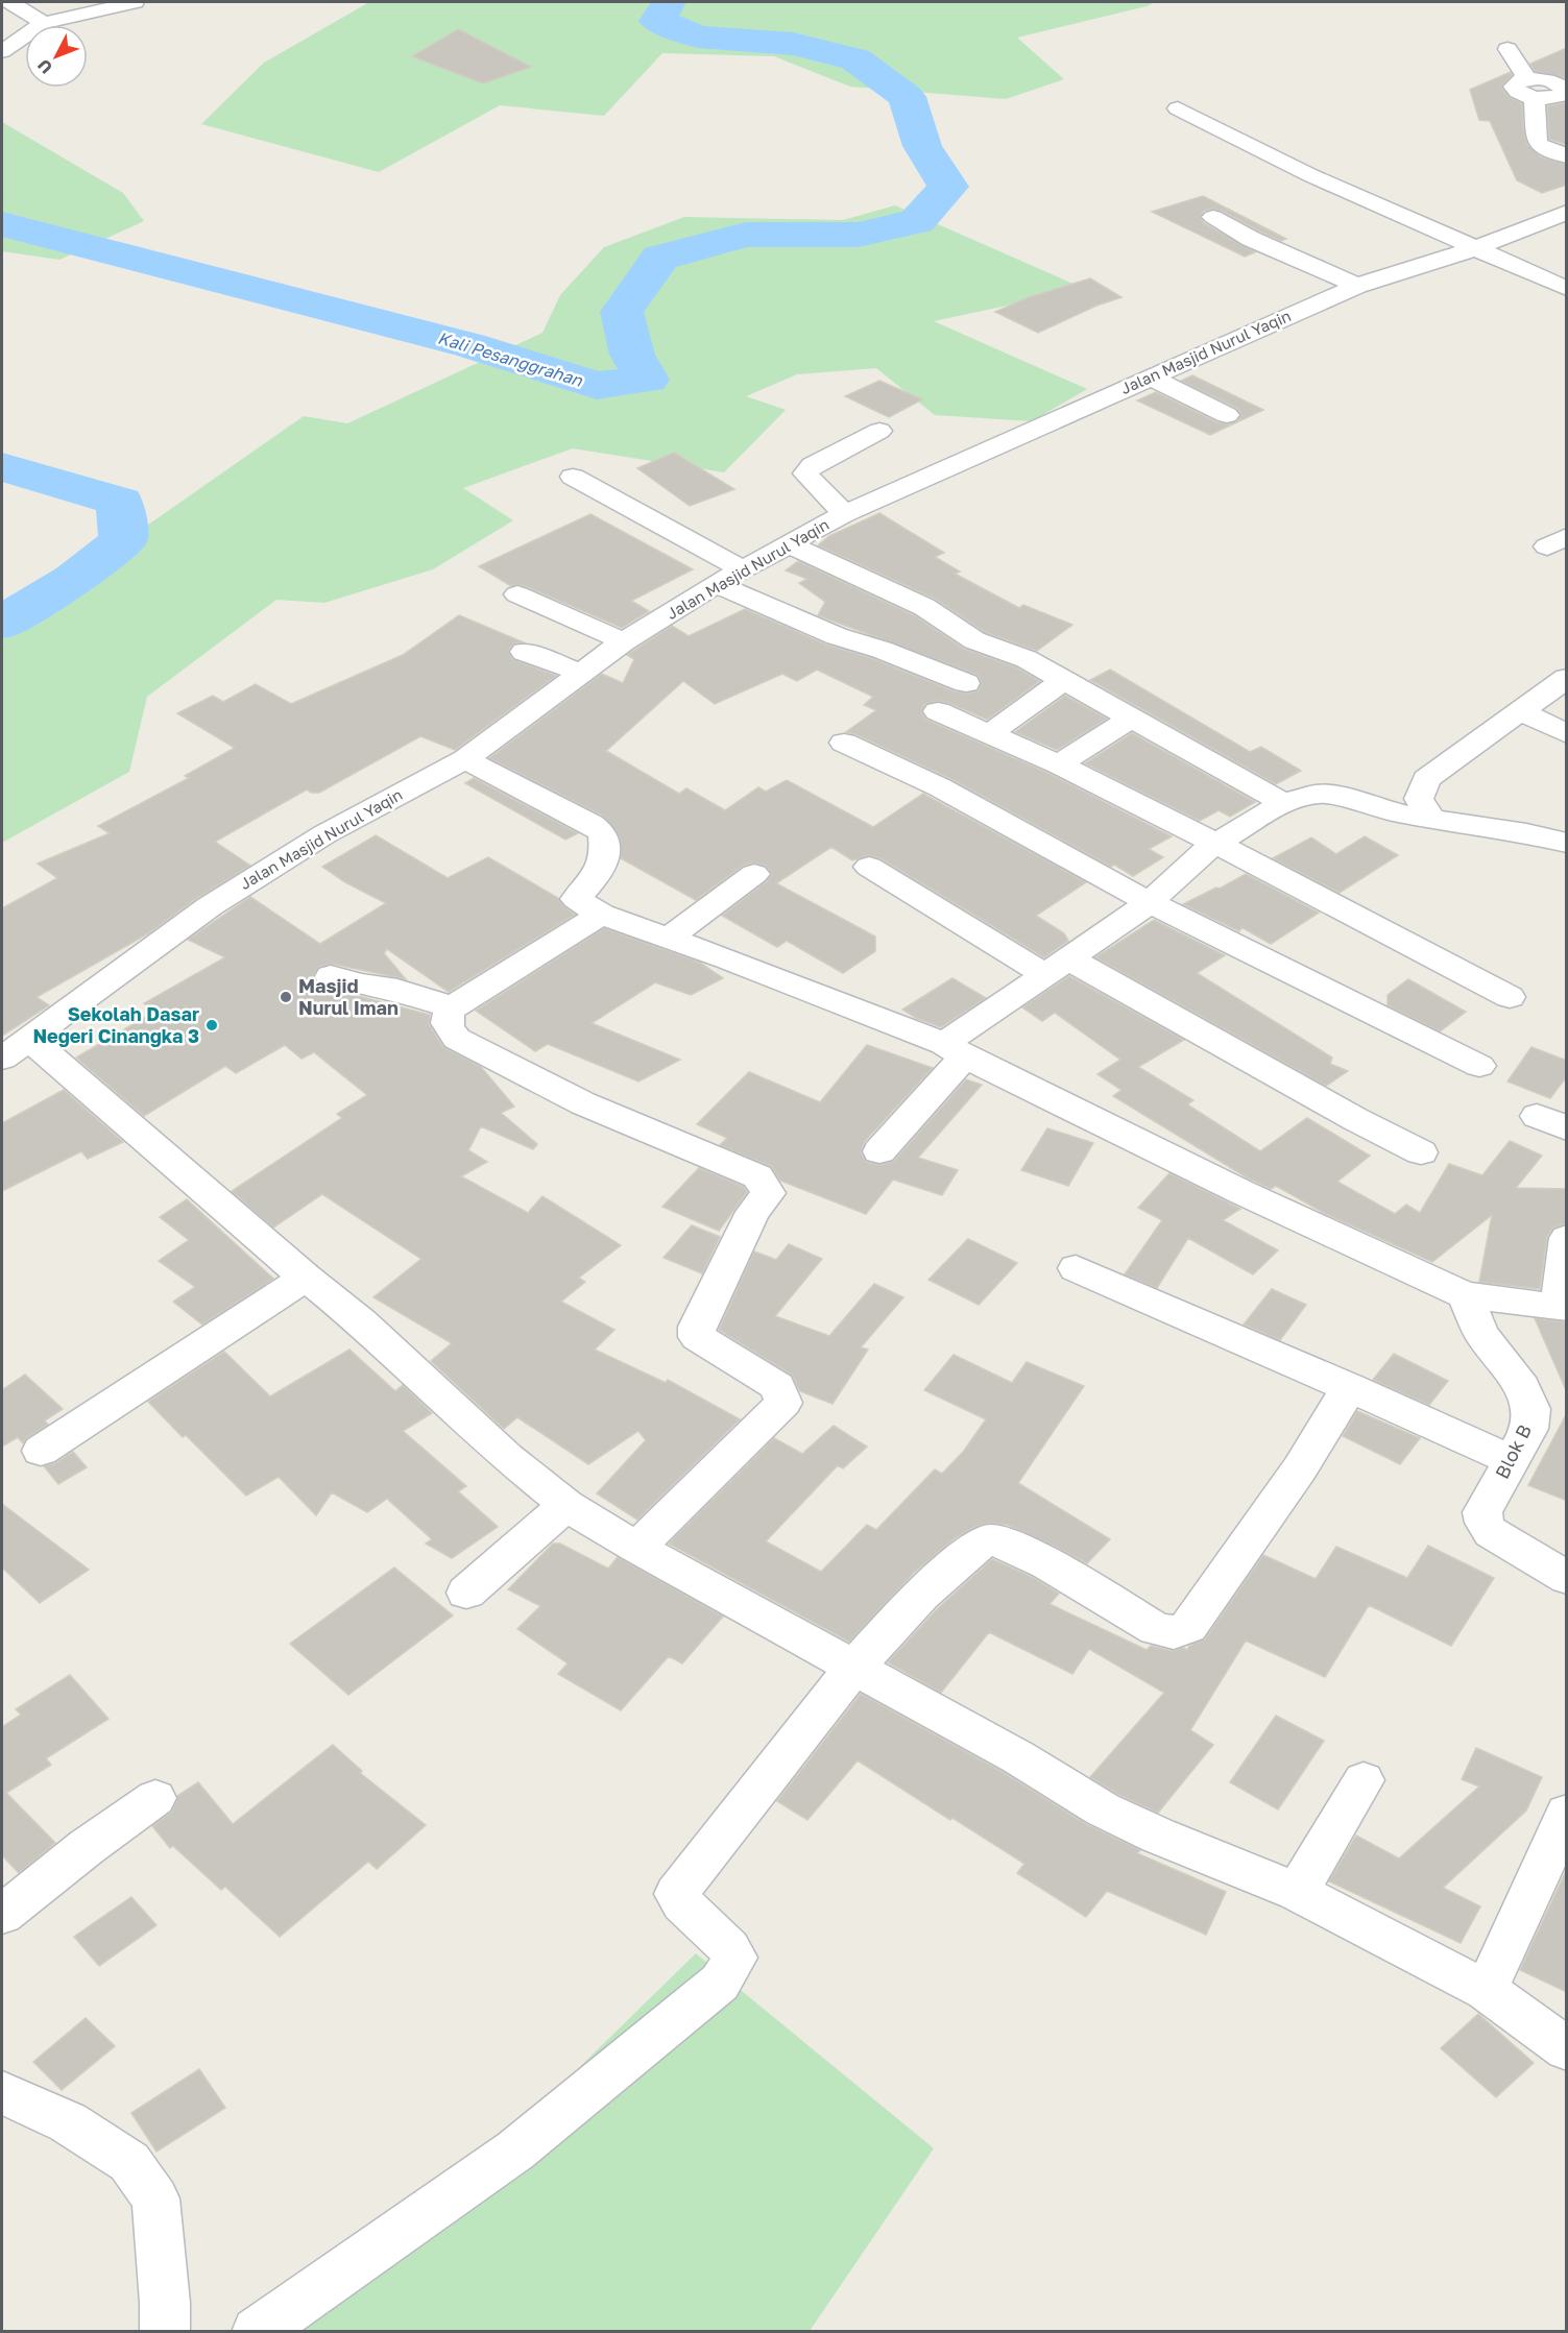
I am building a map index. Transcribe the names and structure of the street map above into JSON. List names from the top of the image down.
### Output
{
  "streets": {
    "street": ["Jalan Masjid Nurul Yaqin", "Blok B"]
  },
  "water": ["Kali Pesanggrahan"],
  "places": ["Masjid Nurul Iman", "Sekolah Dasar Negeri Cinangka 3"],
  "north": "bottom left"
}
